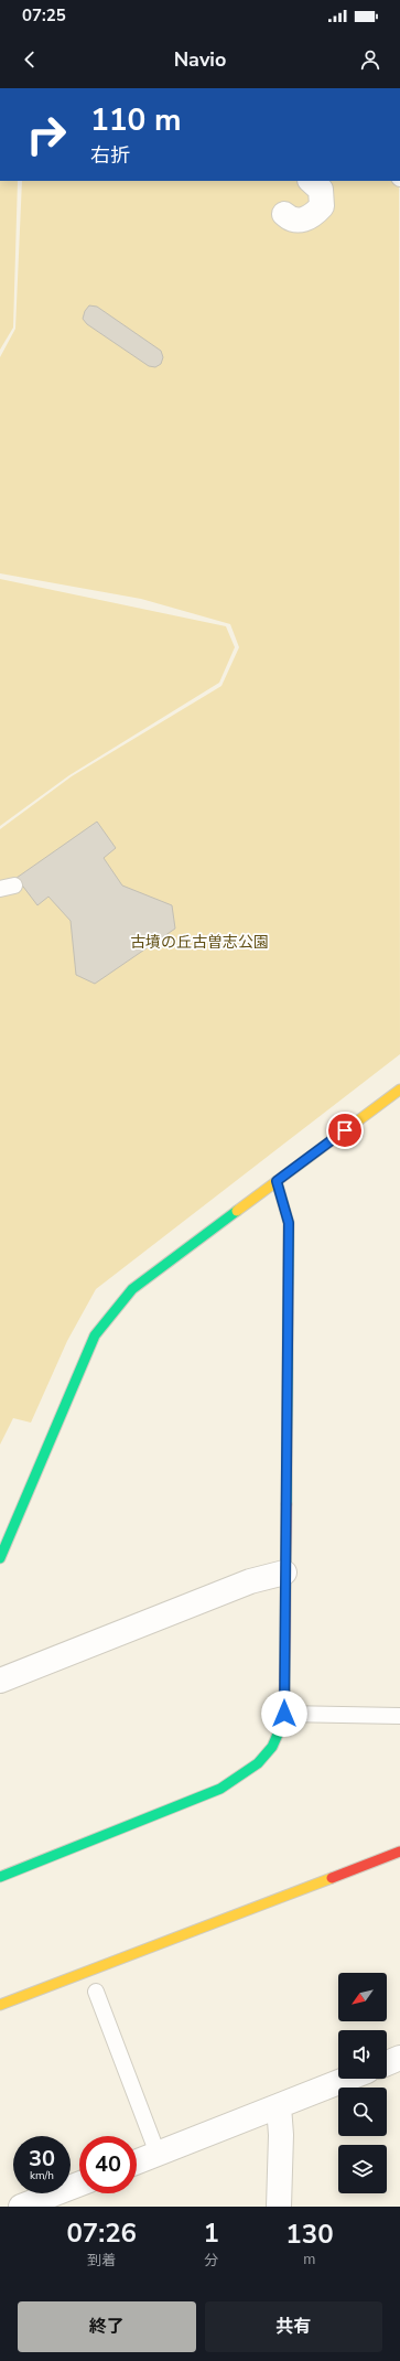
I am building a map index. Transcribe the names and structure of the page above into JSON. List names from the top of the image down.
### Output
{
  "parks": ["古墳の丘古曽志公園"],
  "north": "bottom left",
  "page": {
    "status": "07:25",
    "header": "Navio",
    "turn": ["110 m", "右折"],
    "speed": "30 km/h",
    "limit": "40",
    "eta": [
      "07:26",
      "到着",
      "1",
      "分",
      "130",
      "m"
    ],
    "buttons": ["終了", "共有"]
  }
}
